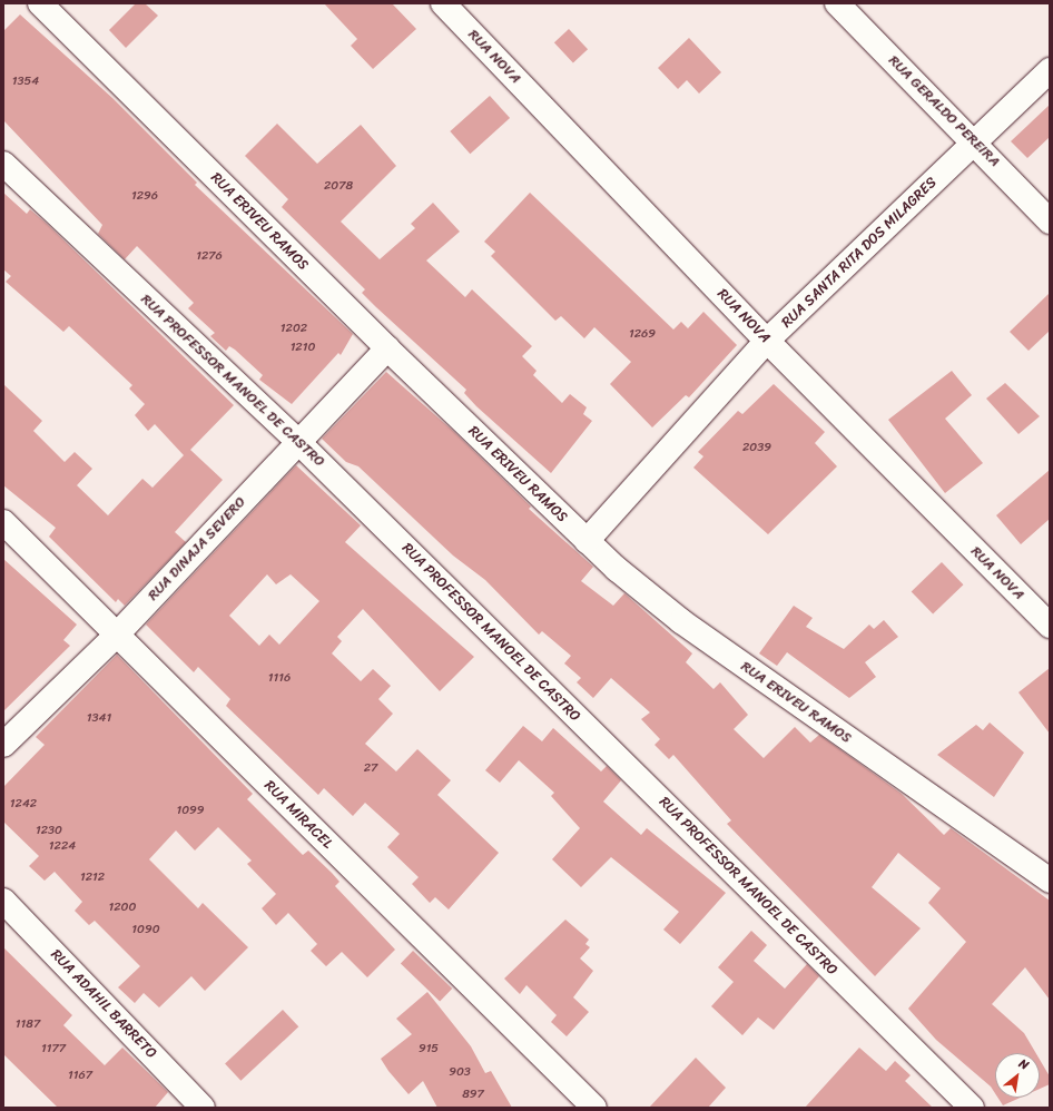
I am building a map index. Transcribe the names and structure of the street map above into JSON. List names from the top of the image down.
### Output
{
  "streets": {
    "street": [
      "RUA NOVA",
      "RUA GERALDO PEREIRA",
      "RUA ERIVEU RAMOS",
      "RUA SANTA RITA DOS MILAGRES",
      "RUA PROFESSOR MANOEL DE CASTRO",
      "RUA DINAJA SEVERO",
      "RUA MIRACEL",
      "RUA ADAHIL BARRETO"
    ]
  },
  "crossings": [
    ["RUA NOVA", "RUA SANTA RITA DOS MILAGRES"],
    ["RUA GERALDO PEREIRA", "RUA SANTA RITA DOS MILAGRES"],
    ["RUA ERIVEU RAMOS", "RUA SANTA RITA DOS MILAGRES"],
    ["RUA ERIVEU RAMOS", "RUA DINAJA SEVERO"],
    ["RUA PROFESSOR MANOEL DE CASTRO", "RUA DINAJA SEVERO"],
    ["RUA DINAJA SEVERO", "RUA MIRACEL"]
  ],
  "house_numbers": [
    "1354",
    "2078",
    "1296",
    "1276",
    "1202",
    "1269",
    "1210",
    "2039",
    "1116",
    "1341",
    "27",
    "1242",
    "1099",
    "1230",
    "1224",
    "1212",
    "1200",
    "1090",
    "1187",
    "1177",
    "915",
    "903",
    "1167",
    "897"
  ],
  "north": "top right"
}
